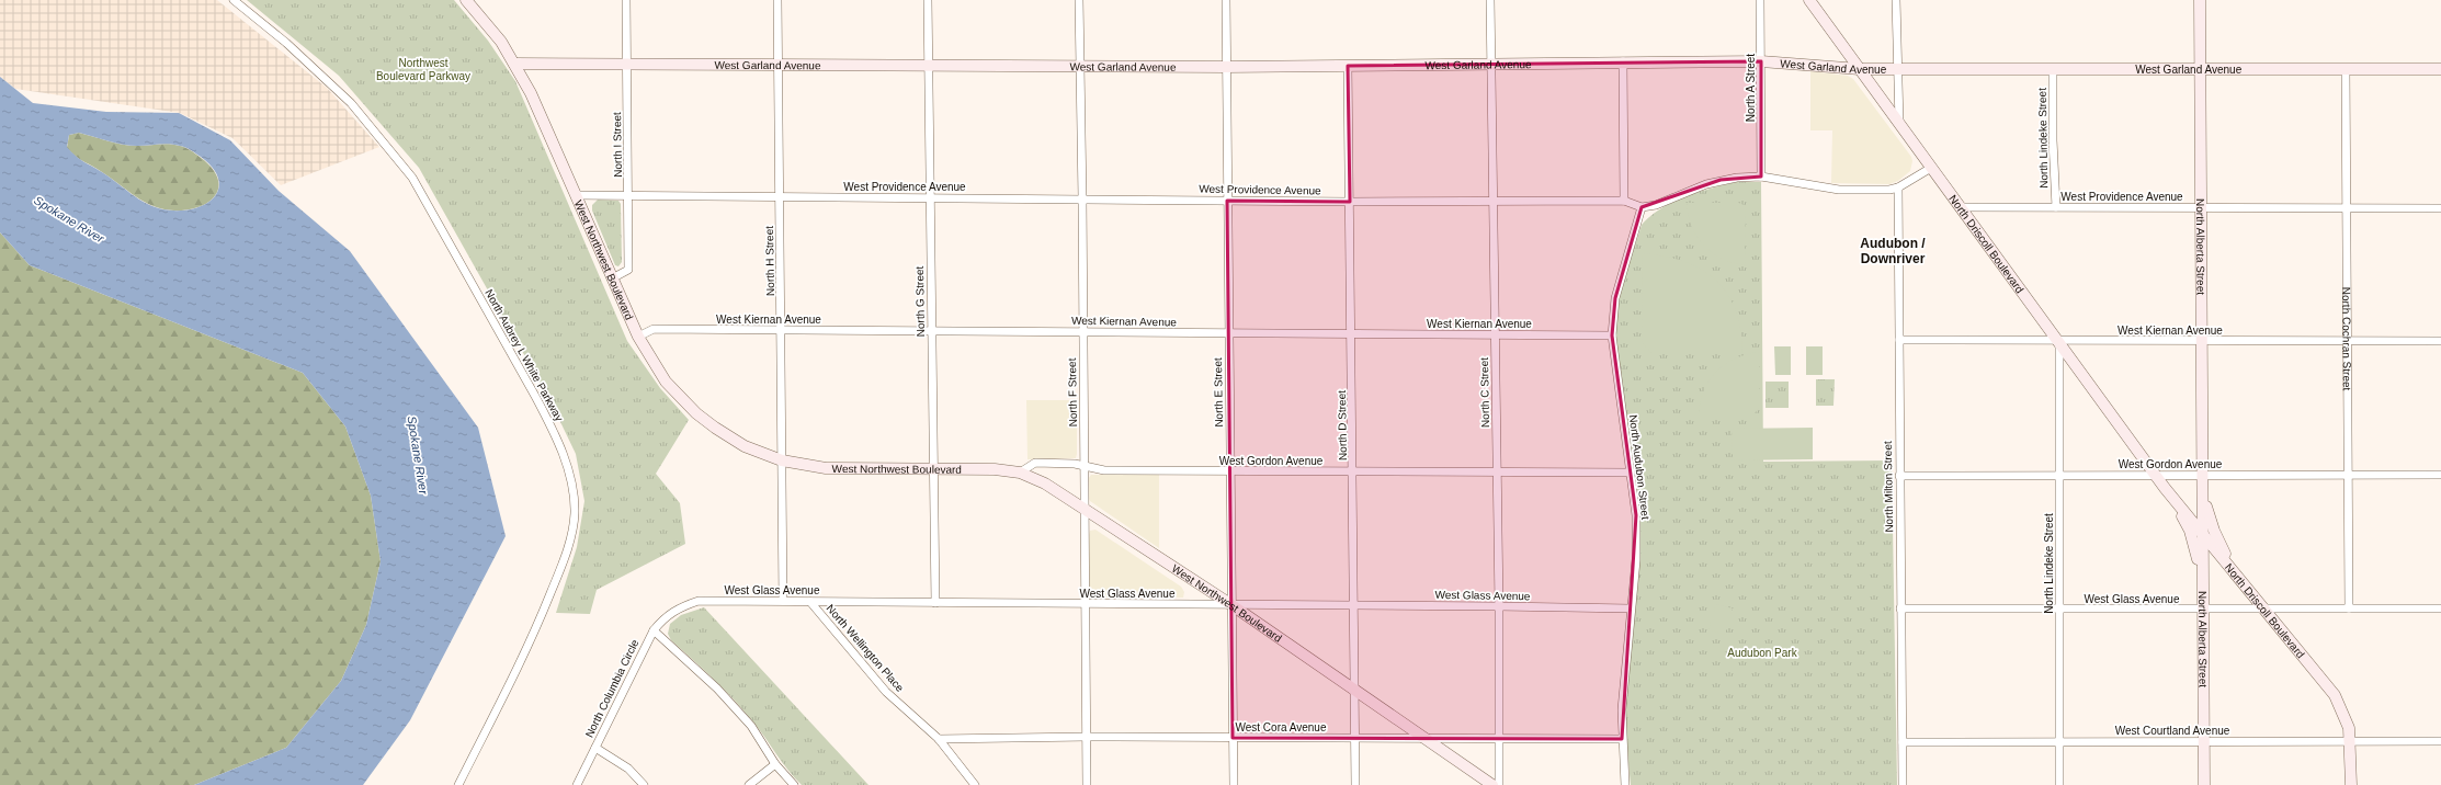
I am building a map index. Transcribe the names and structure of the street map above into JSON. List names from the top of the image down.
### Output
{
  "streets": {
    "main road": [
      "West Garland Avenue",
      "North Driscoll Boulevard",
      "North Alberta Street",
      "West Northwest Boulevard"
    ],
    "street": [
      "North A Street",
      "North Lindeke Street",
      "North I Street",
      "West Providence Avenue",
      "North H Street",
      "North G Street",
      "West Kiernan Avenue",
      "North Cochran Street",
      "North Aubrey L White Parkway",
      "North F Street",
      "North E Street",
      "North C Street",
      "North D Street",
      "West Gordon Avenue",
      "North Audubon Street",
      "North Milton Street",
      "West Glass Avenue",
      "North Wellington Place",
      "North Columbia Circle",
      "West Cora Avenue",
      "West Courtland Avenue"
    ]
  },
  "crossings": [
    ["West Garland Avenue", "North A Street"],
    ["West Garland Avenue", "North Lindeke Street"],
    ["West Garland Avenue", "North I Street"],
    ["West Garland Avenue", "North Driscoll Boulevard"],
    ["West Garland Avenue", "North Alberta Street"],
    ["West Garland Avenue", "West Northwest Boulevard"],
    ["West Garland Avenue", "North H Street"],
    ["West Garland Avenue", "North G Street"],
    ["West Garland Avenue", "North Cochran Street"],
    ["West Garland Avenue", "North F Street"],
    ["West Garland Avenue", "North E Street"],
    ["West Garland Avenue", "North C Street"],
    ["West Garland Avenue", "North D Street"],
    ["North Lindeke Street", "West Providence Avenue"],
    ["North Lindeke Street", "North Driscoll Boulevard"],
    ["North Lindeke Street", "West Kiernan Avenue"],
    ["North Lindeke Street", "West Gordon Avenue"],
    ["North Lindeke Street", "West Glass Avenue"],
    ["North Lindeke Street", "West Courtland Avenue"],
    ["North I Street", "West Providence Avenue"],
    ["North I Street", "West Northwest Boulevard"],
    ["West Providence Avenue", "North Driscoll Boulevard"],
    ["West Providence Avenue", "North Alberta Street"],
    ["West Providence Avenue", "West Northwest Boulevard"],
    ["West Providence Avenue", "North H Street"],
    ["West Providence Avenue", "North G Street"],
    ["West Providence Avenue", "North Cochran Street"],
    ["West Providence Avenue", "North F Street"],
    ["West Providence Avenue", "North E Street"],
    ["West Providence Avenue", "North C Street"],
    ["West Providence Avenue", "North D Street"],
    ["West Providence Avenue", "North Audubon Street"],
    ["North Driscoll Boulevard", "North Alberta Street"],
    ["North Driscoll Boulevard", "West Kiernan Avenue"],
    ["North Driscoll Boulevard", "West Gordon Avenue"],
    ["North Driscoll Boulevard", "West Glass Avenue"],
    ["North Driscoll Boulevard", "West Courtland Avenue"],
    ["North Alberta Street", "West Kiernan Avenue"],
    ["North Alberta Street", "West Gordon Avenue"],
    ["North Alberta Street", "West Glass Avenue"],
    ["North Alberta Street", "West Courtland Avenue"],
    ["West Northwest Boulevard", "North H Street"],
    ["West Northwest Boulevard", "North G Street"],
    ["West Northwest Boulevard", "West Kiernan Avenue"],
    ["West Northwest Boulevard", "North F Street"],
    ["West Northwest Boulevard", "North E Street"],
    ["West Northwest Boulevard", "North D Street"],
    ["West Northwest Boulevard", "West Gordon Avenue"],
    ["West Northwest Boulevard", "West Glass Avenue"],
    ["West Northwest Boulevard", "West Cora Avenue"],
    ["North H Street", "West Kiernan Avenue"],
    ["North H Street", "West Glass Avenue"],
    ["North G Street", "West Kiernan Avenue"],
    ["North G Street", "West Glass Avenue"],
    ["West Kiernan Avenue", "North Cochran Street"],
    ["West Kiernan Avenue", "North F Street"],
    ["West Kiernan Avenue", "North E Street"],
    ["West Kiernan Avenue", "North C Street"],
    ["West Kiernan Avenue", "North D Street"],
    ["West Kiernan Avenue", "North Audubon Street"],
    ["West Kiernan Avenue", "North Milton Street"],
    ["North Cochran Street", "West Gordon Avenue"],
    ["North Cochran Street", "West Glass Avenue"],
    ["North F Street", "West Gordon Avenue"],
    ["North F Street", "West Glass Avenue"],
    ["North F Street", "West Cora Avenue"],
    ["North E Street", "West Gordon Avenue"],
    ["North E Street", "West Glass Avenue"],
    ["North E Street", "West Cora Avenue"],
    ["North C Street", "West Gordon Avenue"],
    ["North C Street", "West Glass Avenue"],
    ["North C Street", "West Cora Avenue"],
    ["North D Street", "West Gordon Avenue"],
    ["North D Street", "West Glass Avenue"],
    ["North D Street", "West Cora Avenue"],
    ["West Gordon Avenue", "North Audubon Street"],
    ["West Gordon Avenue", "North Milton Street"],
    ["North Audubon Street", "West Glass Avenue"],
    ["North Audubon Street", "West Cora Avenue"],
    ["North Milton Street", "West Glass Avenue"],
    ["North Milton Street", "West Courtland Avenue"],
    ["West Glass Avenue", "North Wellington Place"],
    ["West Glass Avenue", "North Columbia Circle"],
    ["North Wellington Place", "West Cora Avenue"]
  ],
  "districts": ["Audubon / Downriver"],
  "water": ["Spokane River"],
  "parks": ["Northwest Boulevard Parkway", "Audubon Park"]
}
